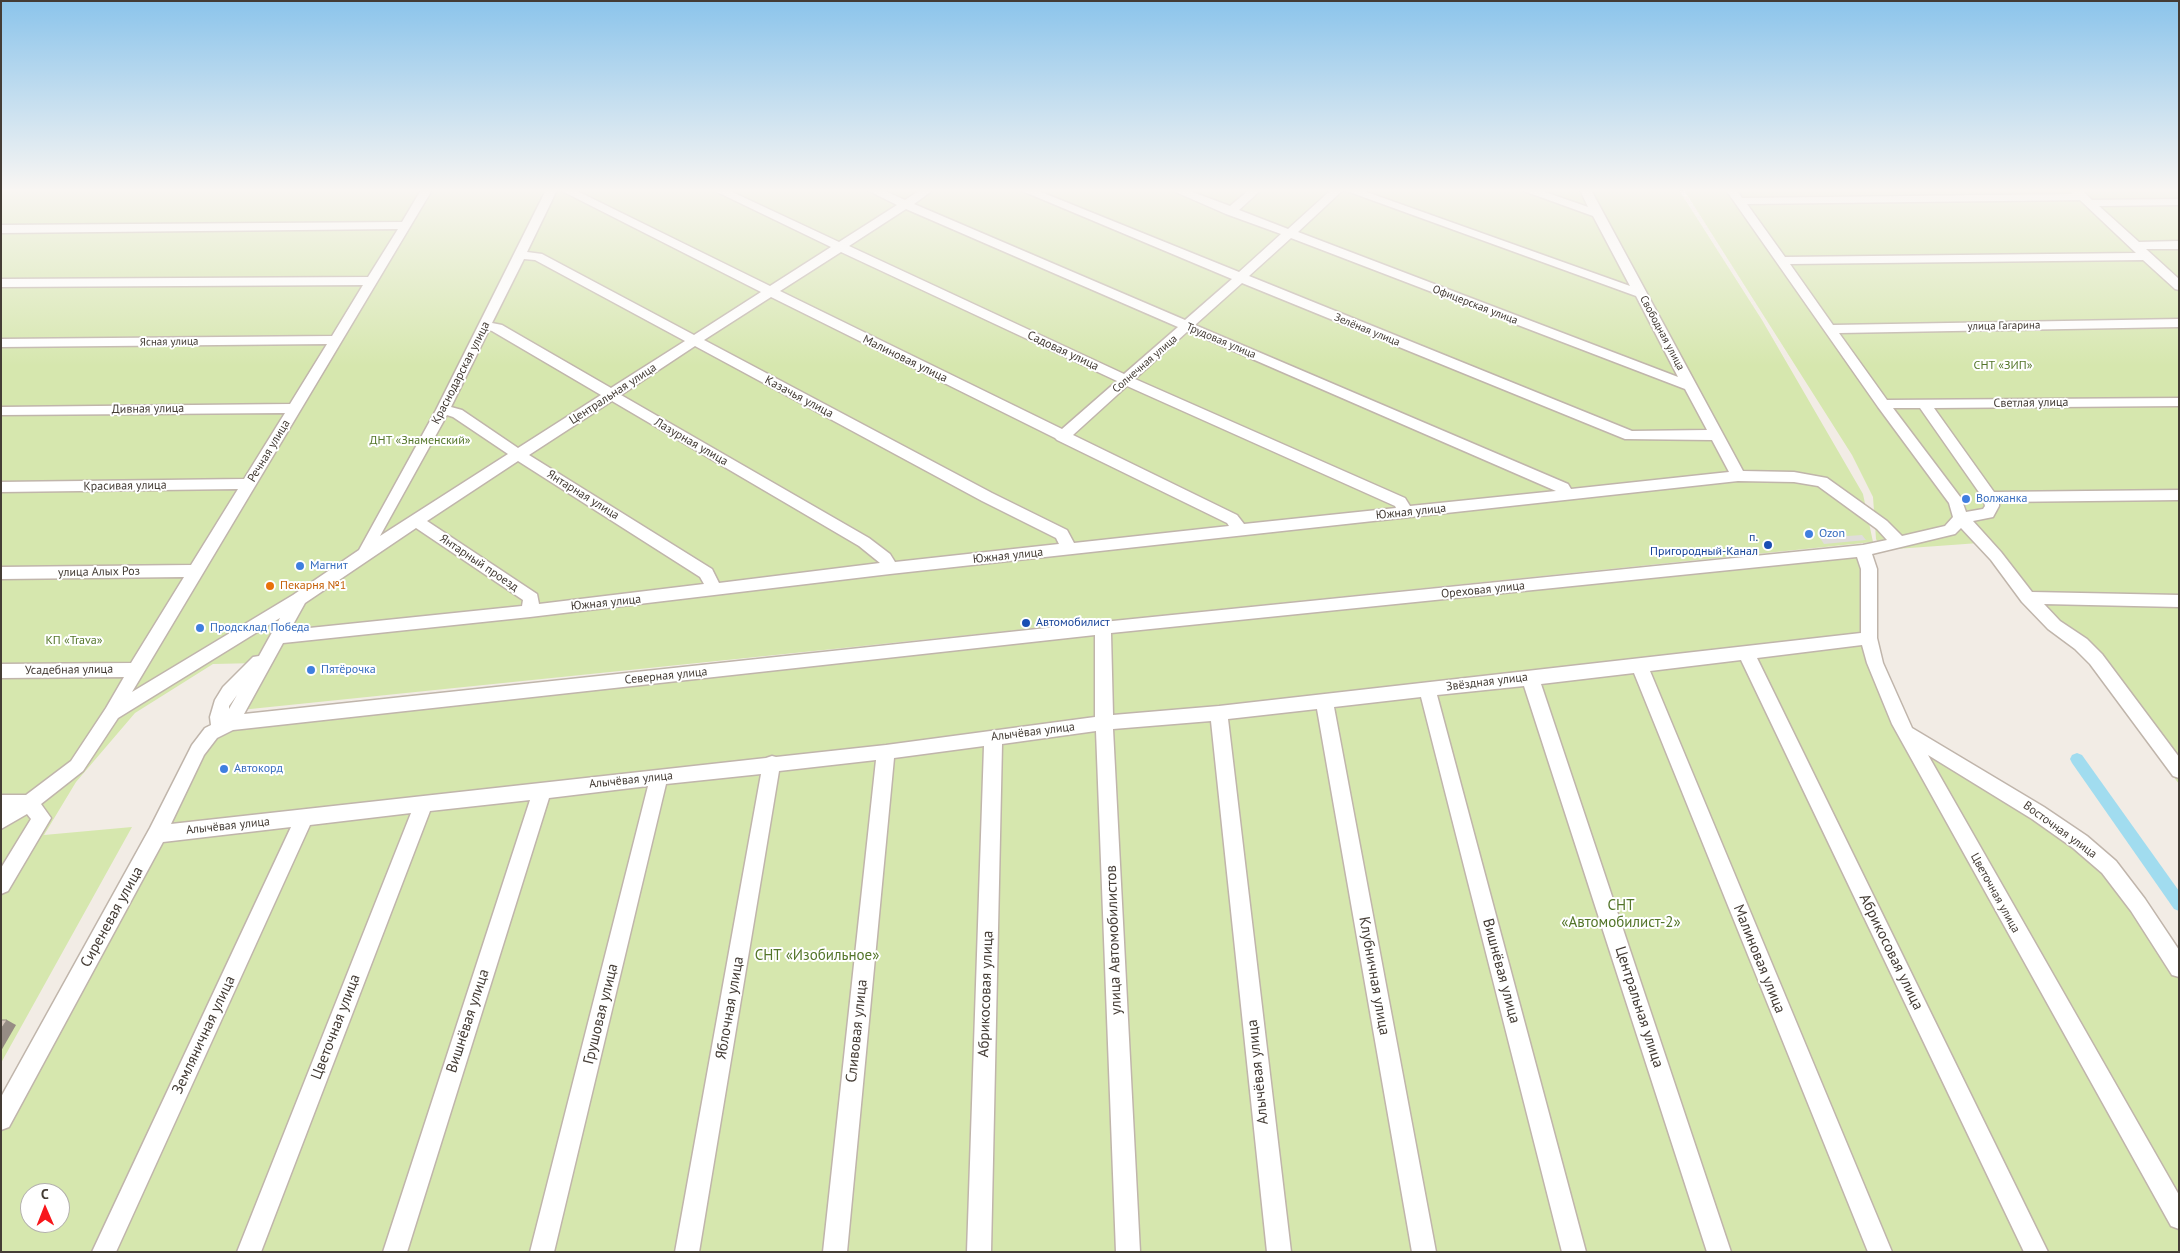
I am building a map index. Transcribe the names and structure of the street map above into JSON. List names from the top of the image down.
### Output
{
  "streets": {
    "street": [
      "Офицерская улица",
      "улица Гагарина",
      "Зелёная улица",
      "Свободная улица",
      "Трудовая улица",
      "Ясная улица",
      "Садовая улица",
      "Малиновая улица",
      "Солнечная улица",
      "Краснодарская улица",
      "Центральная улица",
      "Казачья улица",
      "Светлая улица",
      "Дивная улица",
      "Лазурная улица",
      "Речная улица",
      "Красивая улица",
      "Янтарная улица",
      "Южная улица",
      "Янтарный проезд",
      "улица Алых Роз",
      "Ореховая улица",
      "Усадебная улица",
      "Северная улица",
      "Звёздная улица",
      "Алычёвая улица",
      "Восточная улица",
      "Цветочная улица",
      "Сиреневая улица",
      "улица Автомобилистов",
      "Абрикосовая улица",
      "Вишнёвая улица",
      "Клубничная улица",
      "Яблочная улица",
      "Грушовая улица",
      "Сливовая улица",
      "Земляничная улица"
    ]
  },
  "crossings": [
    ["Офицерская улица", "Свободная улица"],
    ["Зелёная улица", "Свободная улица"],
    ["Зелёная улица", "Солнечная улица"],
    ["Свободная улица", "Южная улица"],
    ["Трудовая улица", "Солнечная улица"],
    ["Трудовая улица", "Южная улица"],
    ["Ясная улица", "Речная улица"],
    ["Садовая улица", "Солнечная улица"],
    ["Садовая улица", "Южная улица"],
    ["Малиновая улица", "Солнечная улица"],
    ["Малиновая улица", "Центральная улица"],
    ["Малиновая улица", "Южная улица"],
    ["Малиновая улица", "Звёздная улица"],
    ["Краснодарская улица", "Центральная улица"],
    ["Краснодарская улица", "Казачья улица"],
    ["Краснодарская улица", "Лазурная улица"],
    ["Краснодарская улица", "Янтарная улица"],
    ["Центральная улица", "Казачья улица"],
    ["Центральная улица", "Лазурная улица"],
    ["Центральная улица", "Речная улица"],
    ["Центральная улица", "Янтарная улица"],
    ["Центральная улица", "Янтарный проезд"],
    ["Центральная улица", "Звёздная улица"],
    ["Казачья улица", "Южная улица"],
    ["Дивная улица", "Речная улица"],
    ["Лазурная улица", "Южная улица"],
    ["Речная улица", "Красивая улица"],
    ["Речная улица", "улица Алых Роз"],
    ["Речная улица", "Усадебная улица"],
    ["Янтарная улица", "Южная улица"],
    ["Южная улица", "Янтарный проезд"],
    ["Южная улица", "Ореховая улица"],
    ["Ореховая улица", "Северная улица"],
    ["Ореховая улица", "Цветочная улица"],
    ["Ореховая улица", "улица Автомобилистов"],
    ["Северная улица", "Сиреневая улица"],
    ["Северная улица", "улица Автомобилистов"],
    ["Звёздная улица", "Алычёвая улица"],
    ["Звёздная улица", "Цветочная улица"],
    ["Звёздная улица", "улица Автомобилистов"],
    ["Звёздная улица", "Абрикосовая улица"],
    ["Звёздная улица", "Вишнёвая улица"],
    ["Звёздная улица", "Клубничная улица"],
    ["Алычёвая улица", "Цветочная улица"],
    ["Алычёвая улица", "Сиреневая улица"],
    ["Алычёвая улица", "улица Автомобилистов"],
    ["Алычёвая улица", "Абрикосовая улица"],
    ["Алычёвая улица", "Вишнёвая улица"],
    ["Алычёвая улица", "Яблочная улица"],
    ["Алычёвая улица", "Грушовая улица"],
    ["Алычёвая улица", "Сливовая улица"],
    ["Алычёвая улица", "Земляничная улица"],
    ["Восточная улица", "Цветочная улица"]
  ],
  "parks": [
    "СНТ «ЗИП»",
    "ДНТ «Знаменский»",
    "КП «Trava»",
    "СНТ «Автомобилист-2»",
    "СНТ «Изобильное»"
  ],
  "places": [
    "Волжанка",
    "Ozon",
    "п. Пригородный-Канал",
    "Магнит",
    "Пекарня №1",
    "Автомобилист",
    "Продсклад Победа",
    "Пятёрочка",
    "Автокорд"
  ],
  "north": "top"
}
